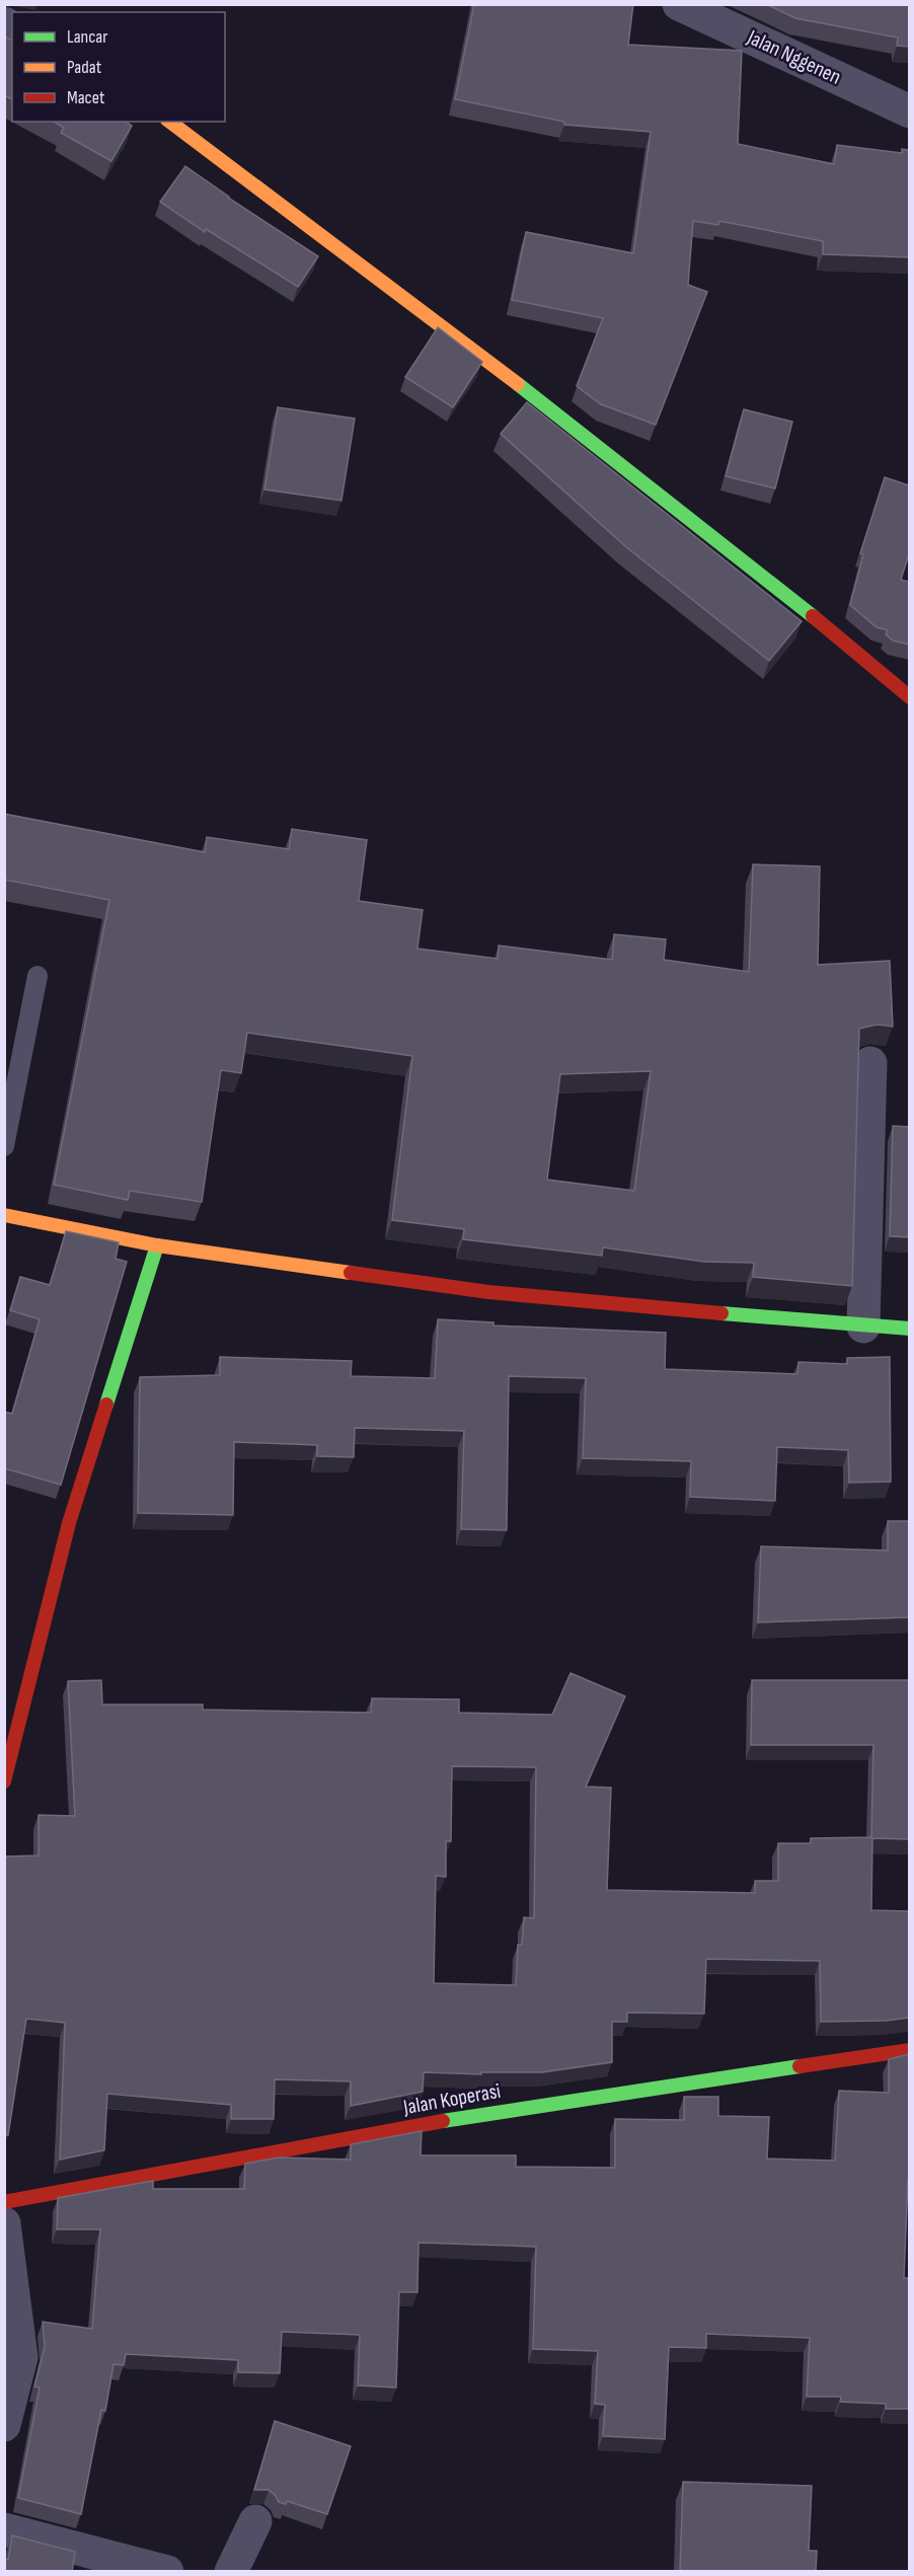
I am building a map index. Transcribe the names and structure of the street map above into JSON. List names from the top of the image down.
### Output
{
  "streets": {
    "street": ["Jalan Nggenen", "Jalan Koperasi"]
  },
  "legend": ["Lancar", "Padat", "Macet"]
}
